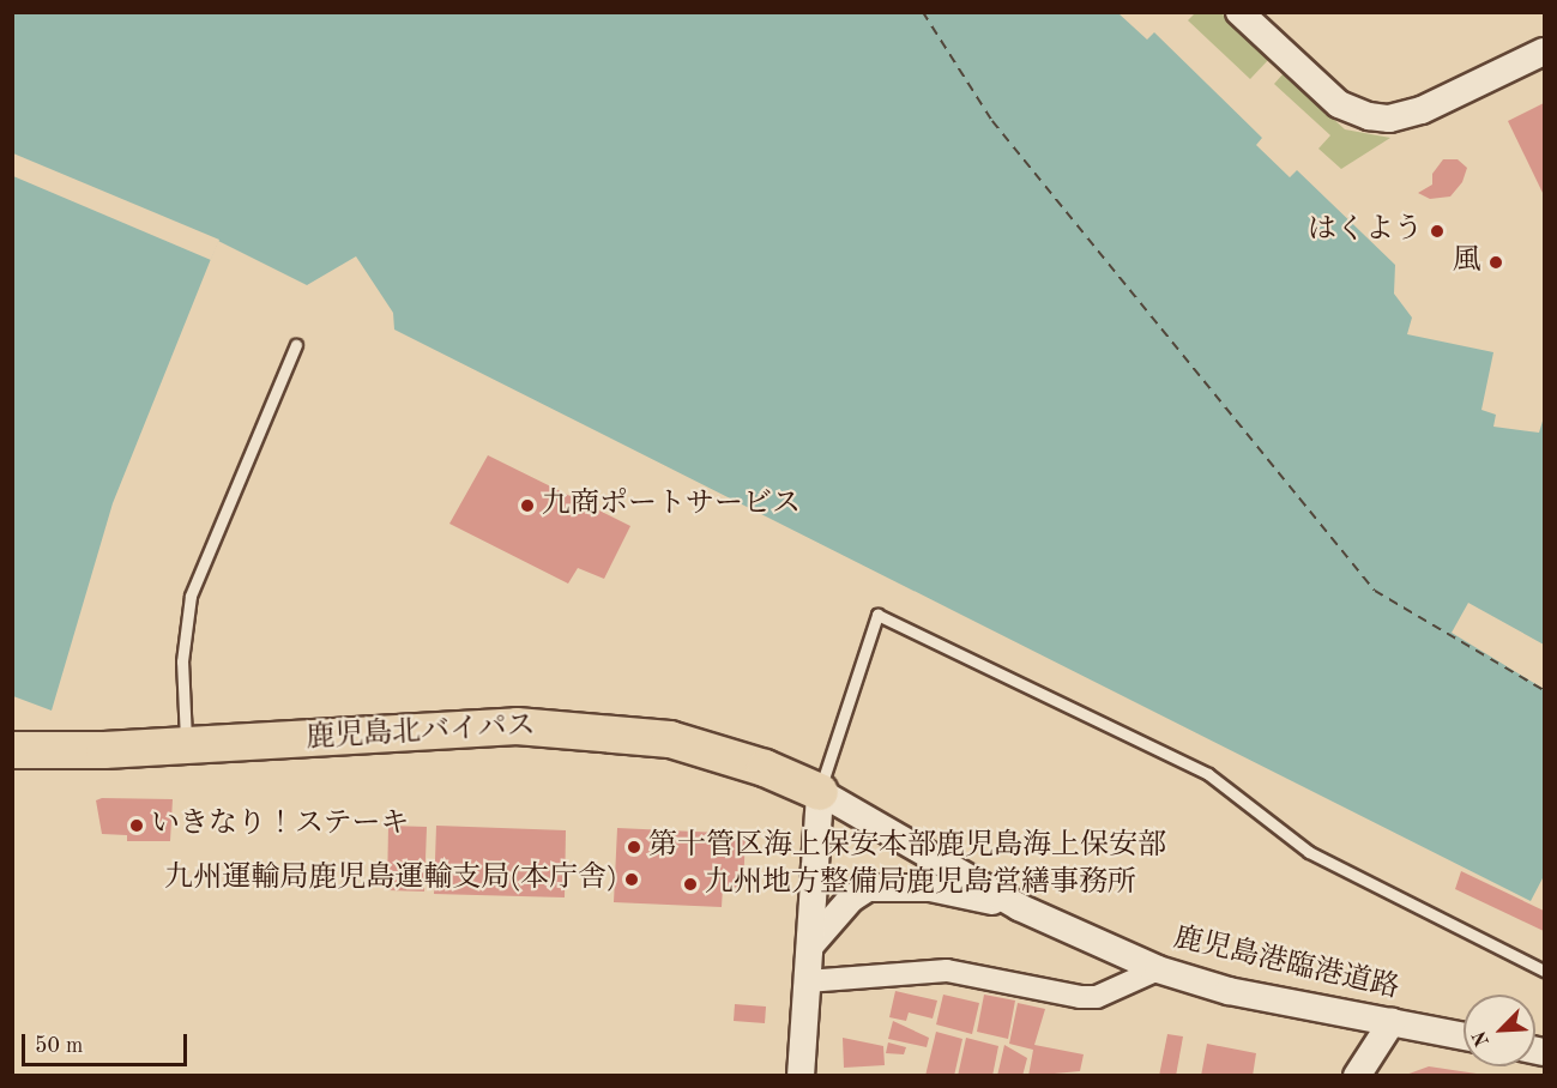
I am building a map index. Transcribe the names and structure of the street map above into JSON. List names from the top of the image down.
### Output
{
  "streets": {
    "highway": ["鹿児島北バイパス"],
    "street": ["鹿児島港臨港道路"]
  },
  "crossings": [
    ["鹿児島北バイパス", "鹿児島港臨港道路"]
  ],
  "places": [
    "はくよう",
    "風",
    "九商ポートサービス",
    "いきなり！ステーキ",
    "第十管区海上保安本部鹿児島海上保安部",
    "九州運輸局鹿児島運輸支局(本庁舎)",
    "九州地方整備局鹿児島営繕事務所"
  ],
  "scale_bar": "50 m",
  "north": "bottom left"
}
